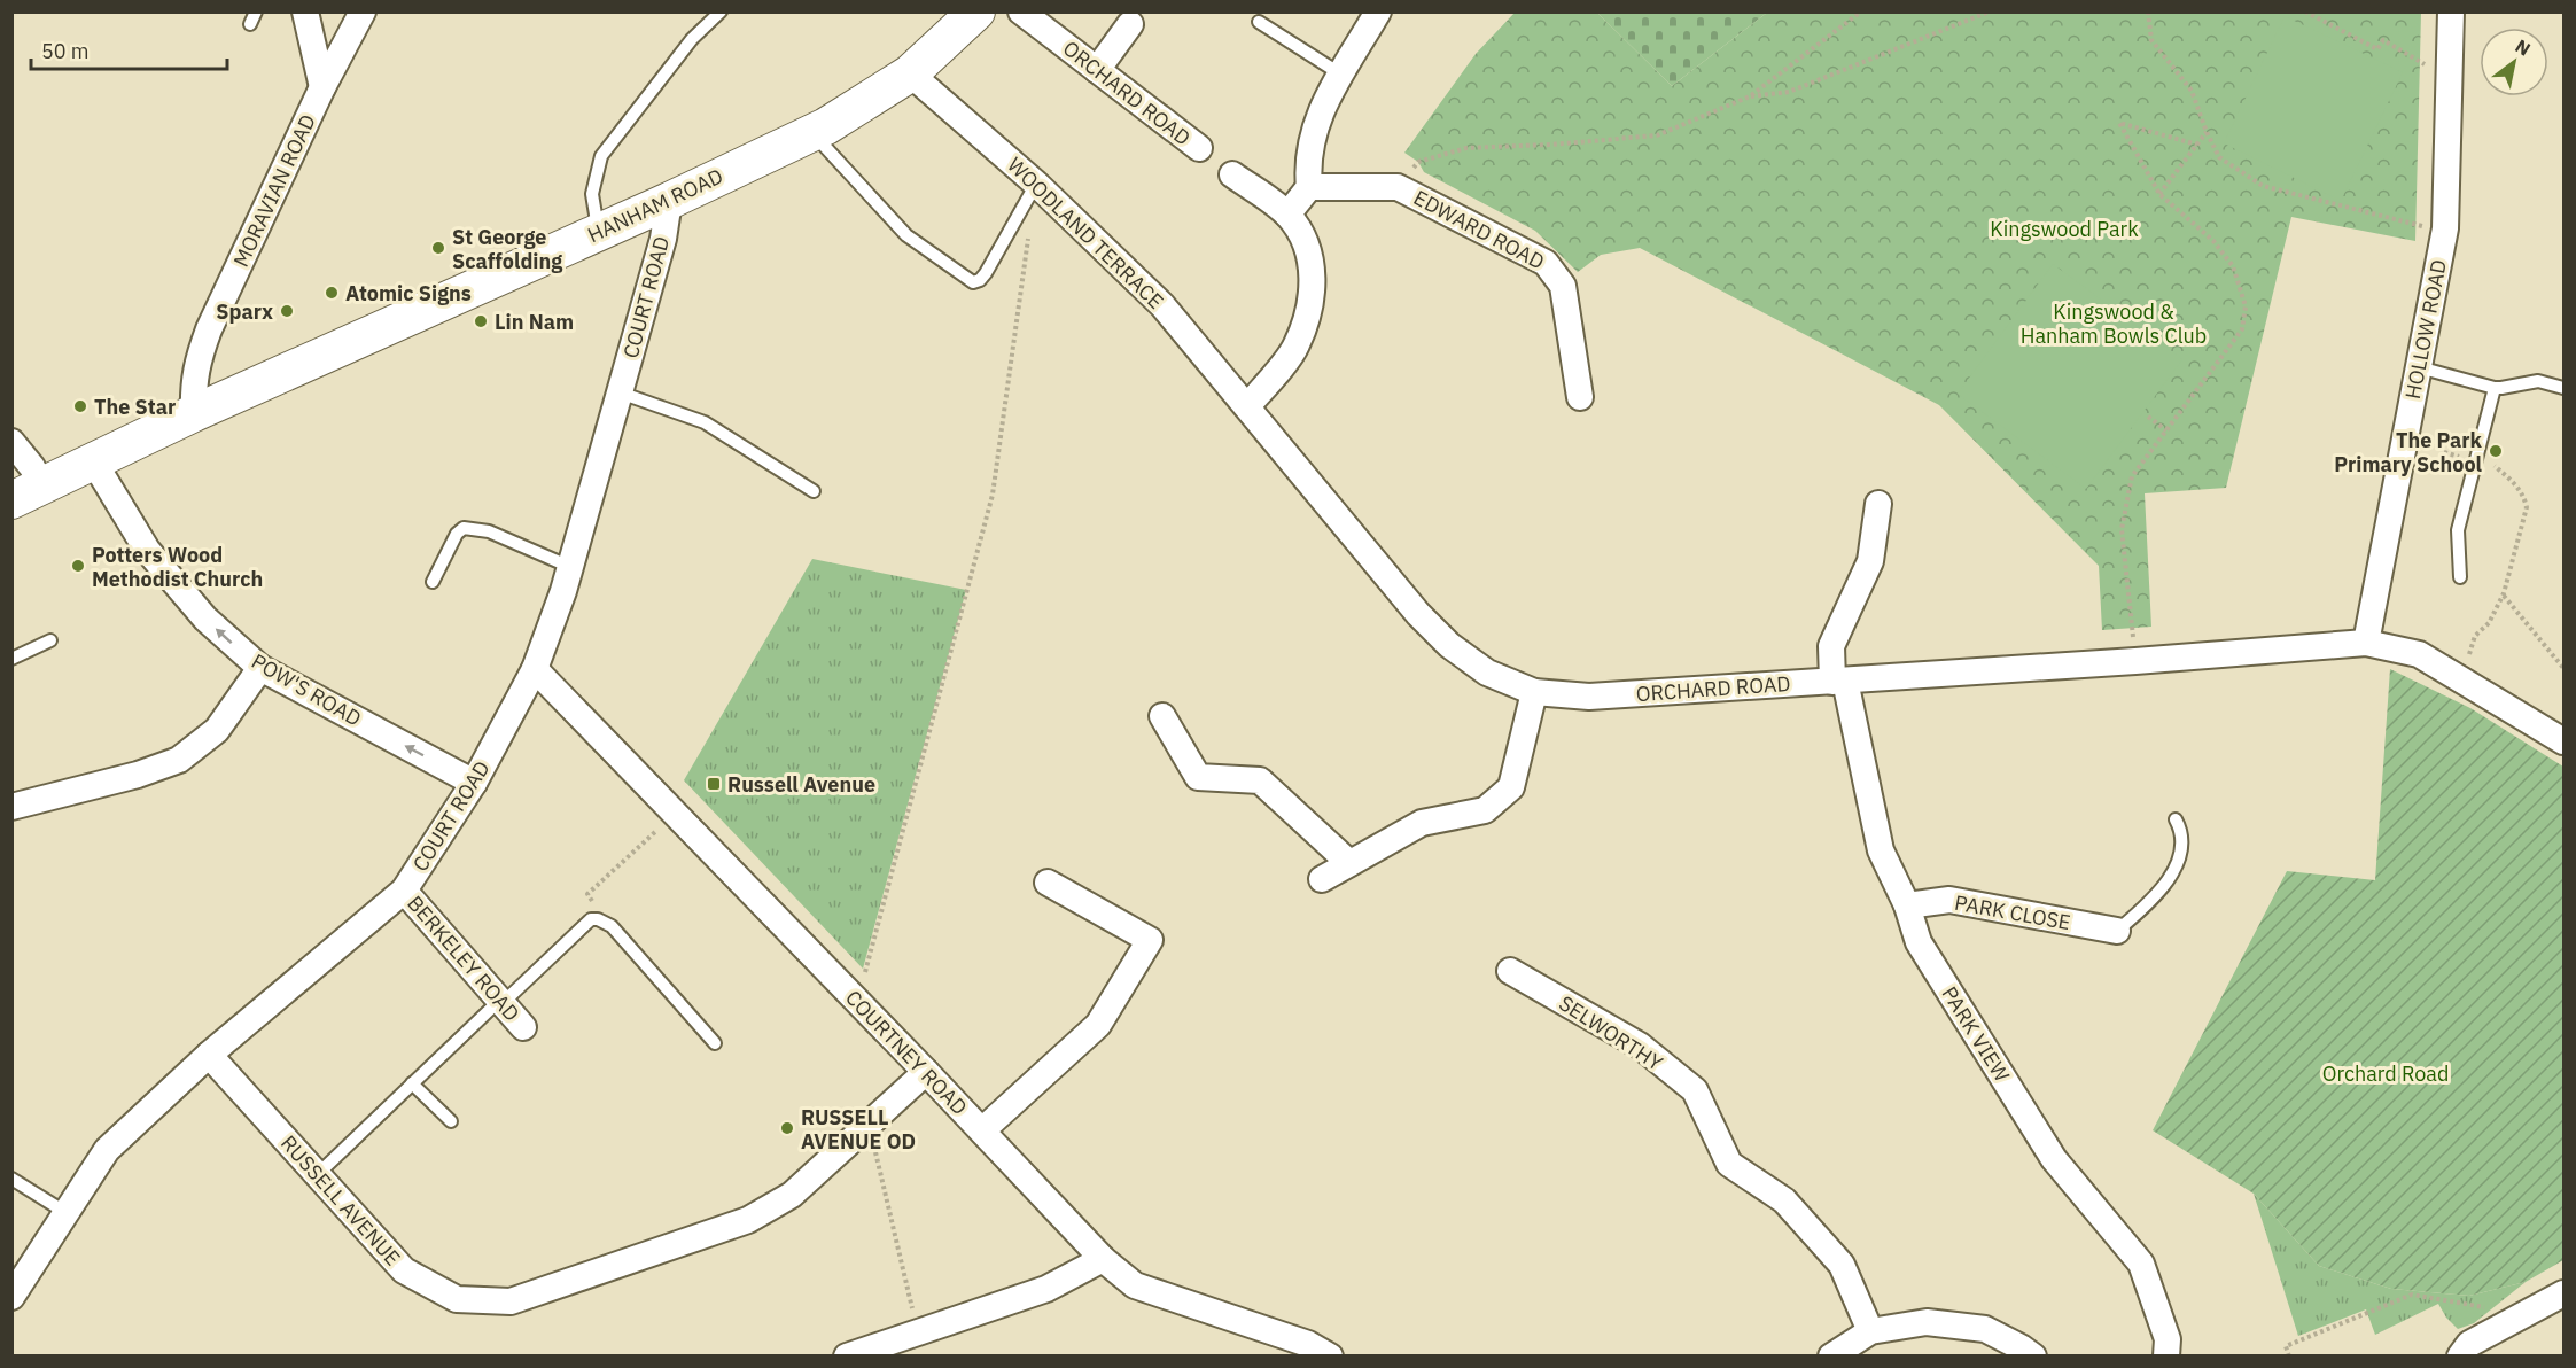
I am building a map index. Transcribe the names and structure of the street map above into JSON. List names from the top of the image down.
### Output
{
  "streets": {
    "main road": ["HANHAM ROAD"],
    "street": [
      "ORCHARD ROAD",
      "MORAVIAN ROAD",
      "EDWARD ROAD",
      "WOODLAND TERRACE",
      "COURT ROAD",
      "HOLLOW ROAD",
      "POW'S ROAD",
      "PARK CLOSE",
      "BERKELEY ROAD",
      "SELWORTHY",
      "PARK VIEW",
      "COURTNEY ROAD",
      "RUSSELL AVENUE"
    ]
  },
  "crossings": [
    ["ORCHARD ROAD", "WOODLAND TERRACE"],
    ["ORCHARD ROAD", "HOLLOW ROAD"],
    ["ORCHARD ROAD", "PARK VIEW"],
    ["MORAVIAN ROAD", "HANHAM ROAD"],
    ["HANHAM ROAD", "WOODLAND TERRACE"],
    ["HANHAM ROAD", "COURT ROAD"],
    ["HANHAM ROAD", "POW'S ROAD"],
    ["COURT ROAD", "POW'S ROAD"],
    ["COURT ROAD", "BERKELEY ROAD"],
    ["COURT ROAD", "COURTNEY ROAD"],
    ["COURT ROAD", "RUSSELL AVENUE"],
    ["PARK CLOSE", "PARK VIEW"],
    ["COURTNEY ROAD", "RUSSELL AVENUE"]
  ],
  "one_way": ["POW'S ROAD"],
  "parks": ["Kingswood Park", "Kingswood & Hanham Bowls Club", "Orchard Road"],
  "places": {
    "other": [
      "St George Scaffolding",
      "Atomic Signs",
      "Sparx",
      "Lin Nam",
      "The Star",
      "The Park Primary School",
      "Potters Wood Methodist Church",
      "RUSSELL AVENUE OD"
    ],
    "transit": ["Russell Avenue"]
  },
  "scale_bar": "50 m",
  "north": "top right"
}
